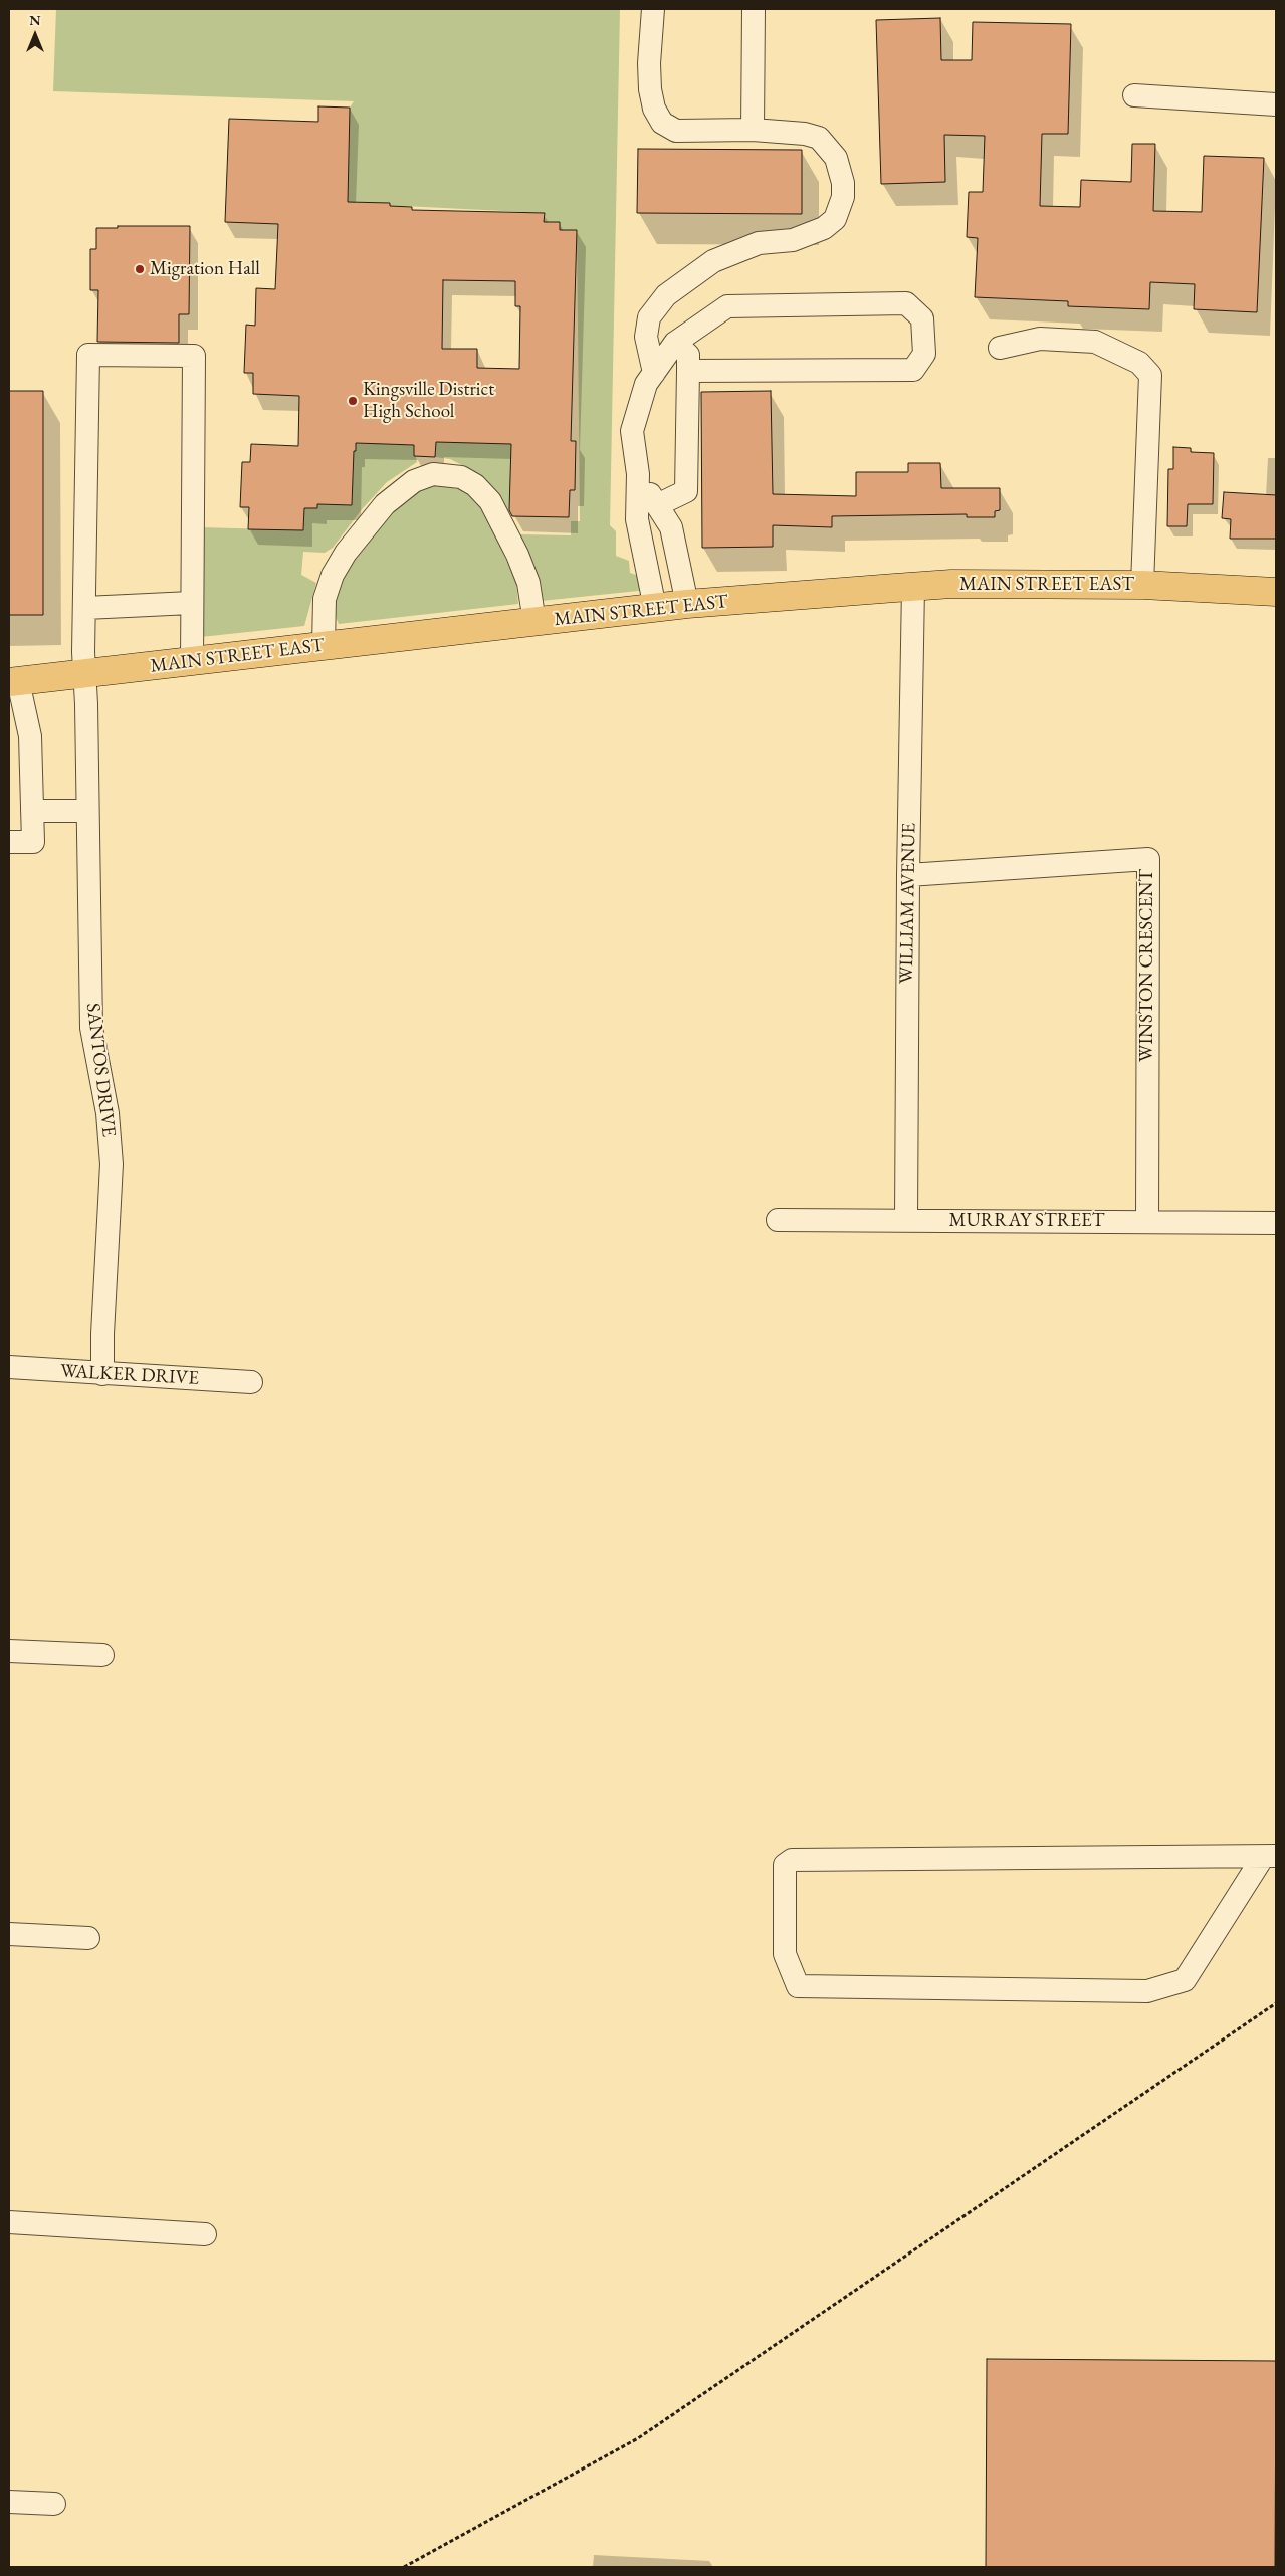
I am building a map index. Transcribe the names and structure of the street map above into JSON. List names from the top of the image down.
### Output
{
  "streets": {
    "main road": ["MAIN STREET EAST"],
    "street": [
      "WILLIAM AVENUE",
      "WINSTON CRESCENT",
      "SANTOS DRIVE",
      "MURRAY STREET",
      "WALKER DRIVE"
    ]
  },
  "crossings": [
    ["MAIN STREET EAST", "WILLIAM AVENUE"],
    ["MAIN STREET EAST", "SANTOS DRIVE"],
    ["WILLIAM AVENUE", "WINSTON CRESCENT"],
    ["WILLIAM AVENUE", "MURRAY STREET"],
    ["WINSTON CRESCENT", "MURRAY STREET"],
    ["SANTOS DRIVE", "WALKER DRIVE"]
  ],
  "places": ["Migration Hall", "Kingsville District High School"],
  "north": "top"
}
